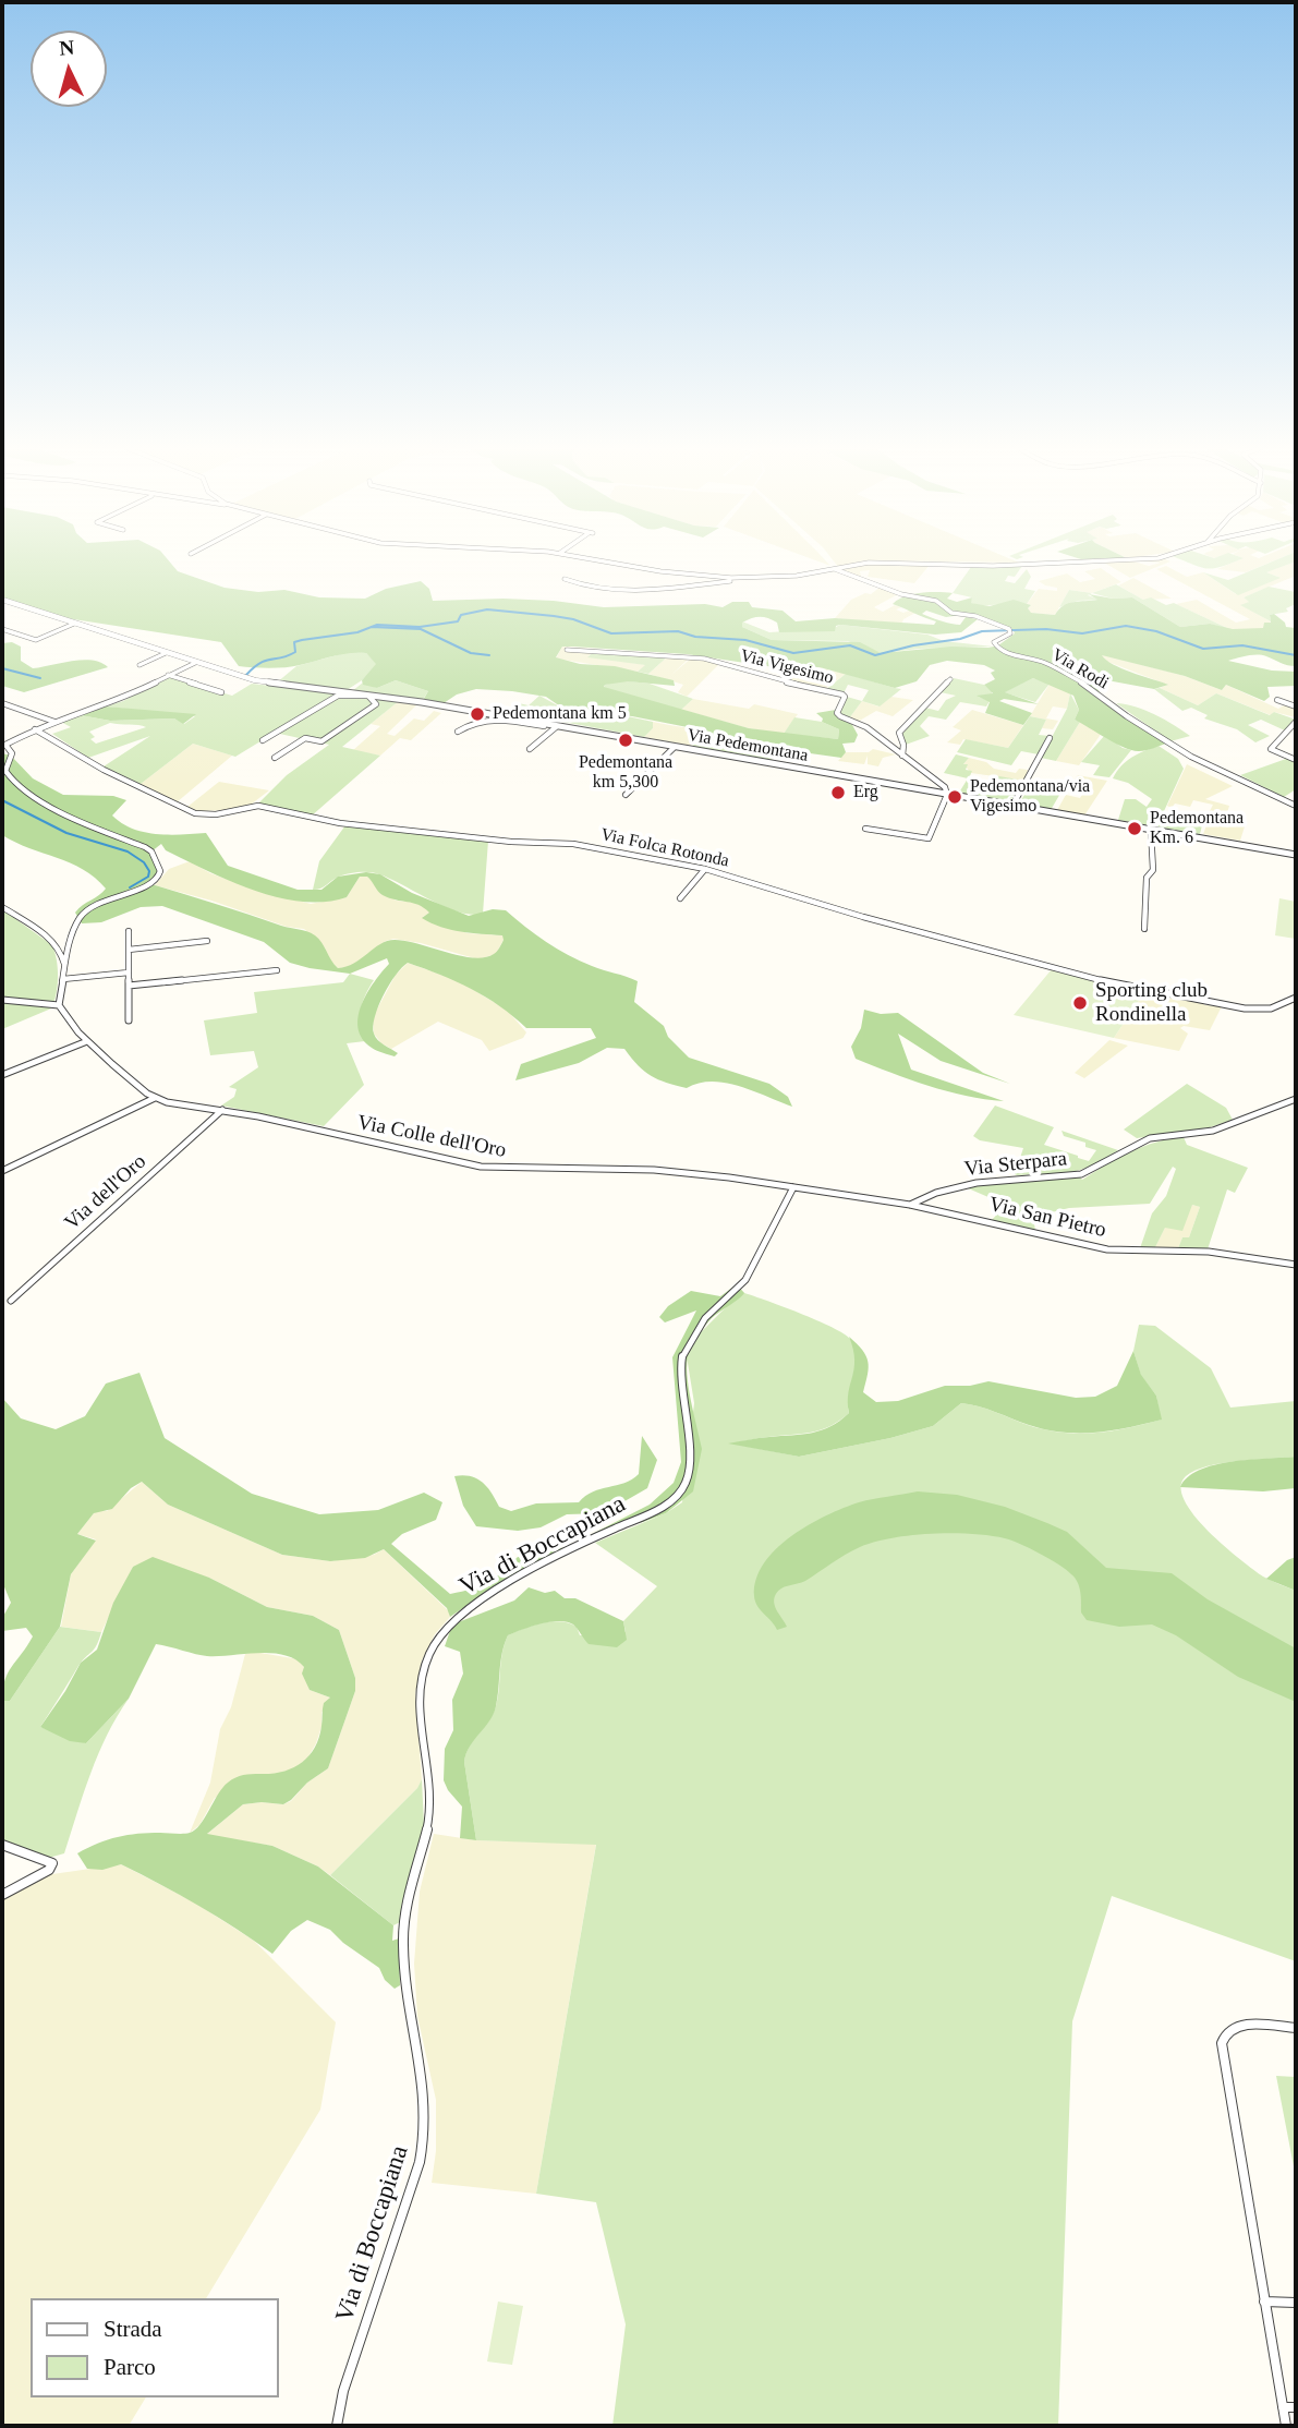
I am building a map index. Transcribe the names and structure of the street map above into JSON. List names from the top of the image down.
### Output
{
  "streets": {
    "street": [
      "Via Vigesimo",
      "Via Rodi",
      "Via Pedemontana",
      "Via Folca Rotonda",
      "Via Colle dell'Oro",
      "Via Sterpara",
      "Via dell'Oro",
      "Via San Pietro",
      "Via di Boccapiana"
    ]
  },
  "crossings": [
    ["Via Vigesimo", "Via Pedemontana"],
    ["Via Colle dell'Oro", "Via dell'Oro"],
    ["Via Colle dell'Oro", "Via San Pietro"],
    ["Via Colle dell'Oro", "Via di Boccapiana"],
    ["Via Sterpara", "Via San Pietro"],
    ["Via San Pietro", "Via di Boccapiana"]
  ],
  "places": [
    "Pedemontana km 5",
    "Pedemontana km 5,300",
    "Erg",
    "Pedemontana/via Vigesimo",
    "Pedemontana Km. 6",
    "Sporting club Rondinella"
  ],
  "legend": ["Strada", "Parco"],
  "north": "top"
}
